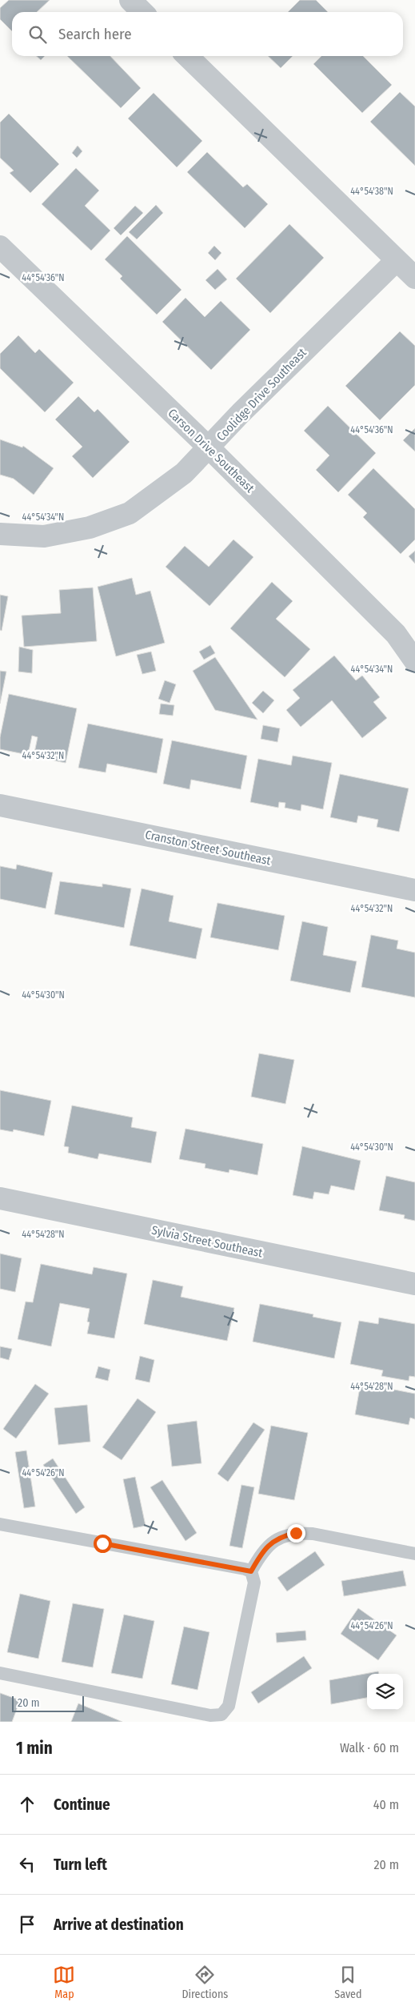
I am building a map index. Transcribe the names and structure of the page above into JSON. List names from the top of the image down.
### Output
{
  "streets": {
    "street": [
      "Coolidge Drive Southeast",
      "Carson Drive Southeast",
      "Cranston Street Southeast",
      "Sylvia Street Southeast"
    ]
  },
  "crossings": [
    ["Coolidge Drive Southeast", "Carson Drive Southeast"]
  ],
  "scale_bar": "20 m",
  "page": {
    "search": "Search here",
    "scale": "20 m",
    "heading": ["1 min", "Walk · 60 m"],
    "list": [
      ["Continue", "40 m"],
      ["Turn left", "20 m"],
      "Arrive at destination"
    ],
    "nav": ["Map", "Directions", "Saved"]
  },
  "coordinates": [
    "44°54'38\"N",
    "44°54'36\"N",
    "44°54'34\"N",
    "44°54'32\"N",
    "44°54'30\"N",
    "44°54'28\"N",
    "44°54'26\"N"
  ]
}
